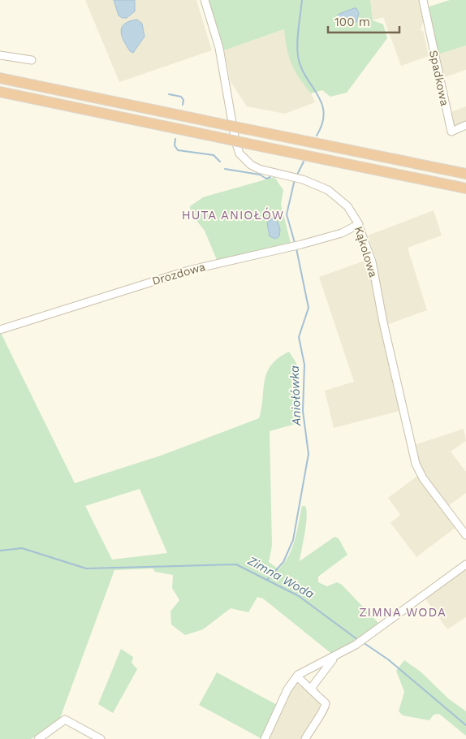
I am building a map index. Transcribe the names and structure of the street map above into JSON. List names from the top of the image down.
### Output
{
  "streets": {
    "street": ["Spadkowa", "Kąkolowa", "Drozdowa"]
  },
  "crossings": [
    ["Kąkolowa", "Drozdowa"]
  ],
  "districts": ["HUTA ANIOŁÓW", "ZIMNA WODA"],
  "water": ["Aniołówka", "Zimna Woda"],
  "scale_bar": "100 m"
}
